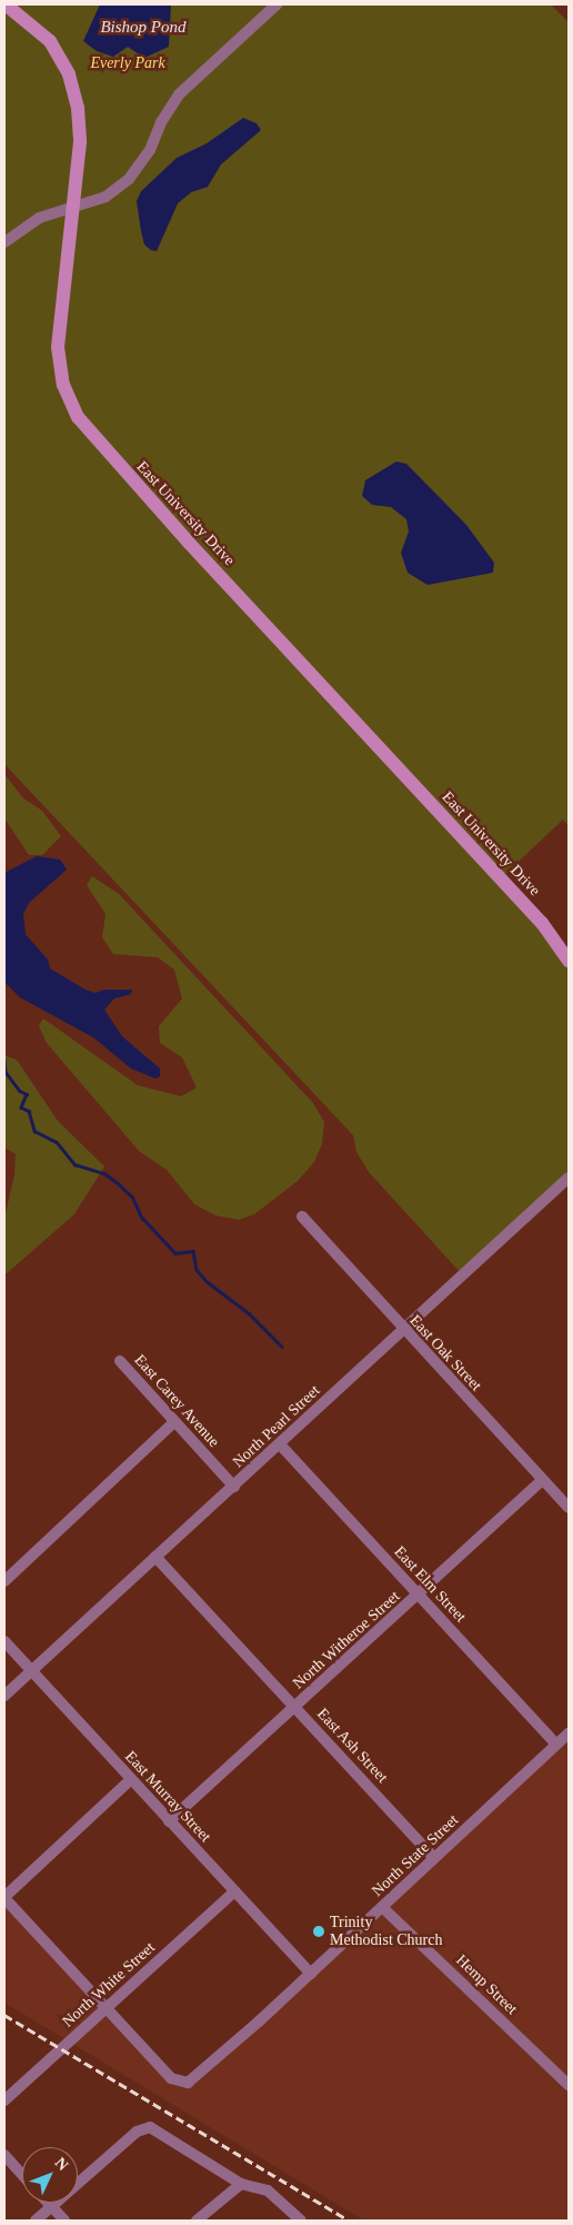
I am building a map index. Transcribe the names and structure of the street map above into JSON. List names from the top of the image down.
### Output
{
  "streets": {
    "main road": ["East University Drive"],
    "street": [
      "East Oak Street",
      "East Carey Avenue",
      "North Pearl Street",
      "East Elm Street",
      "North Witheroe Street",
      "East Ash Street",
      "East Murray Street",
      "North State Street",
      "North White Street",
      "Hemp Street"
    ]
  },
  "crossings": [
    ["East Oak Street", "North Pearl Street"],
    ["East Oak Street", "North Witheroe Street"],
    ["East Carey Avenue", "North Pearl Street"],
    ["North Pearl Street", "East Elm Street"],
    ["North Pearl Street", "East Ash Street"],
    ["North Pearl Street", "East Murray Street"],
    ["East Elm Street", "North Witheroe Street"],
    ["East Elm Street", "North State Street"],
    ["North Witheroe Street", "East Ash Street"],
    ["North Witheroe Street", "East Murray Street"],
    ["East Ash Street", "North State Street"],
    ["East Murray Street", "North State Street"],
    ["East Murray Street", "North White Street"],
    ["North State Street", "North White Street"],
    ["North State Street", "Hemp Street"]
  ],
  "water": ["Bishop Pond"],
  "parks": ["Everly Park"],
  "places": ["Trinity Methodist Church"],
  "north": "top right"
}
